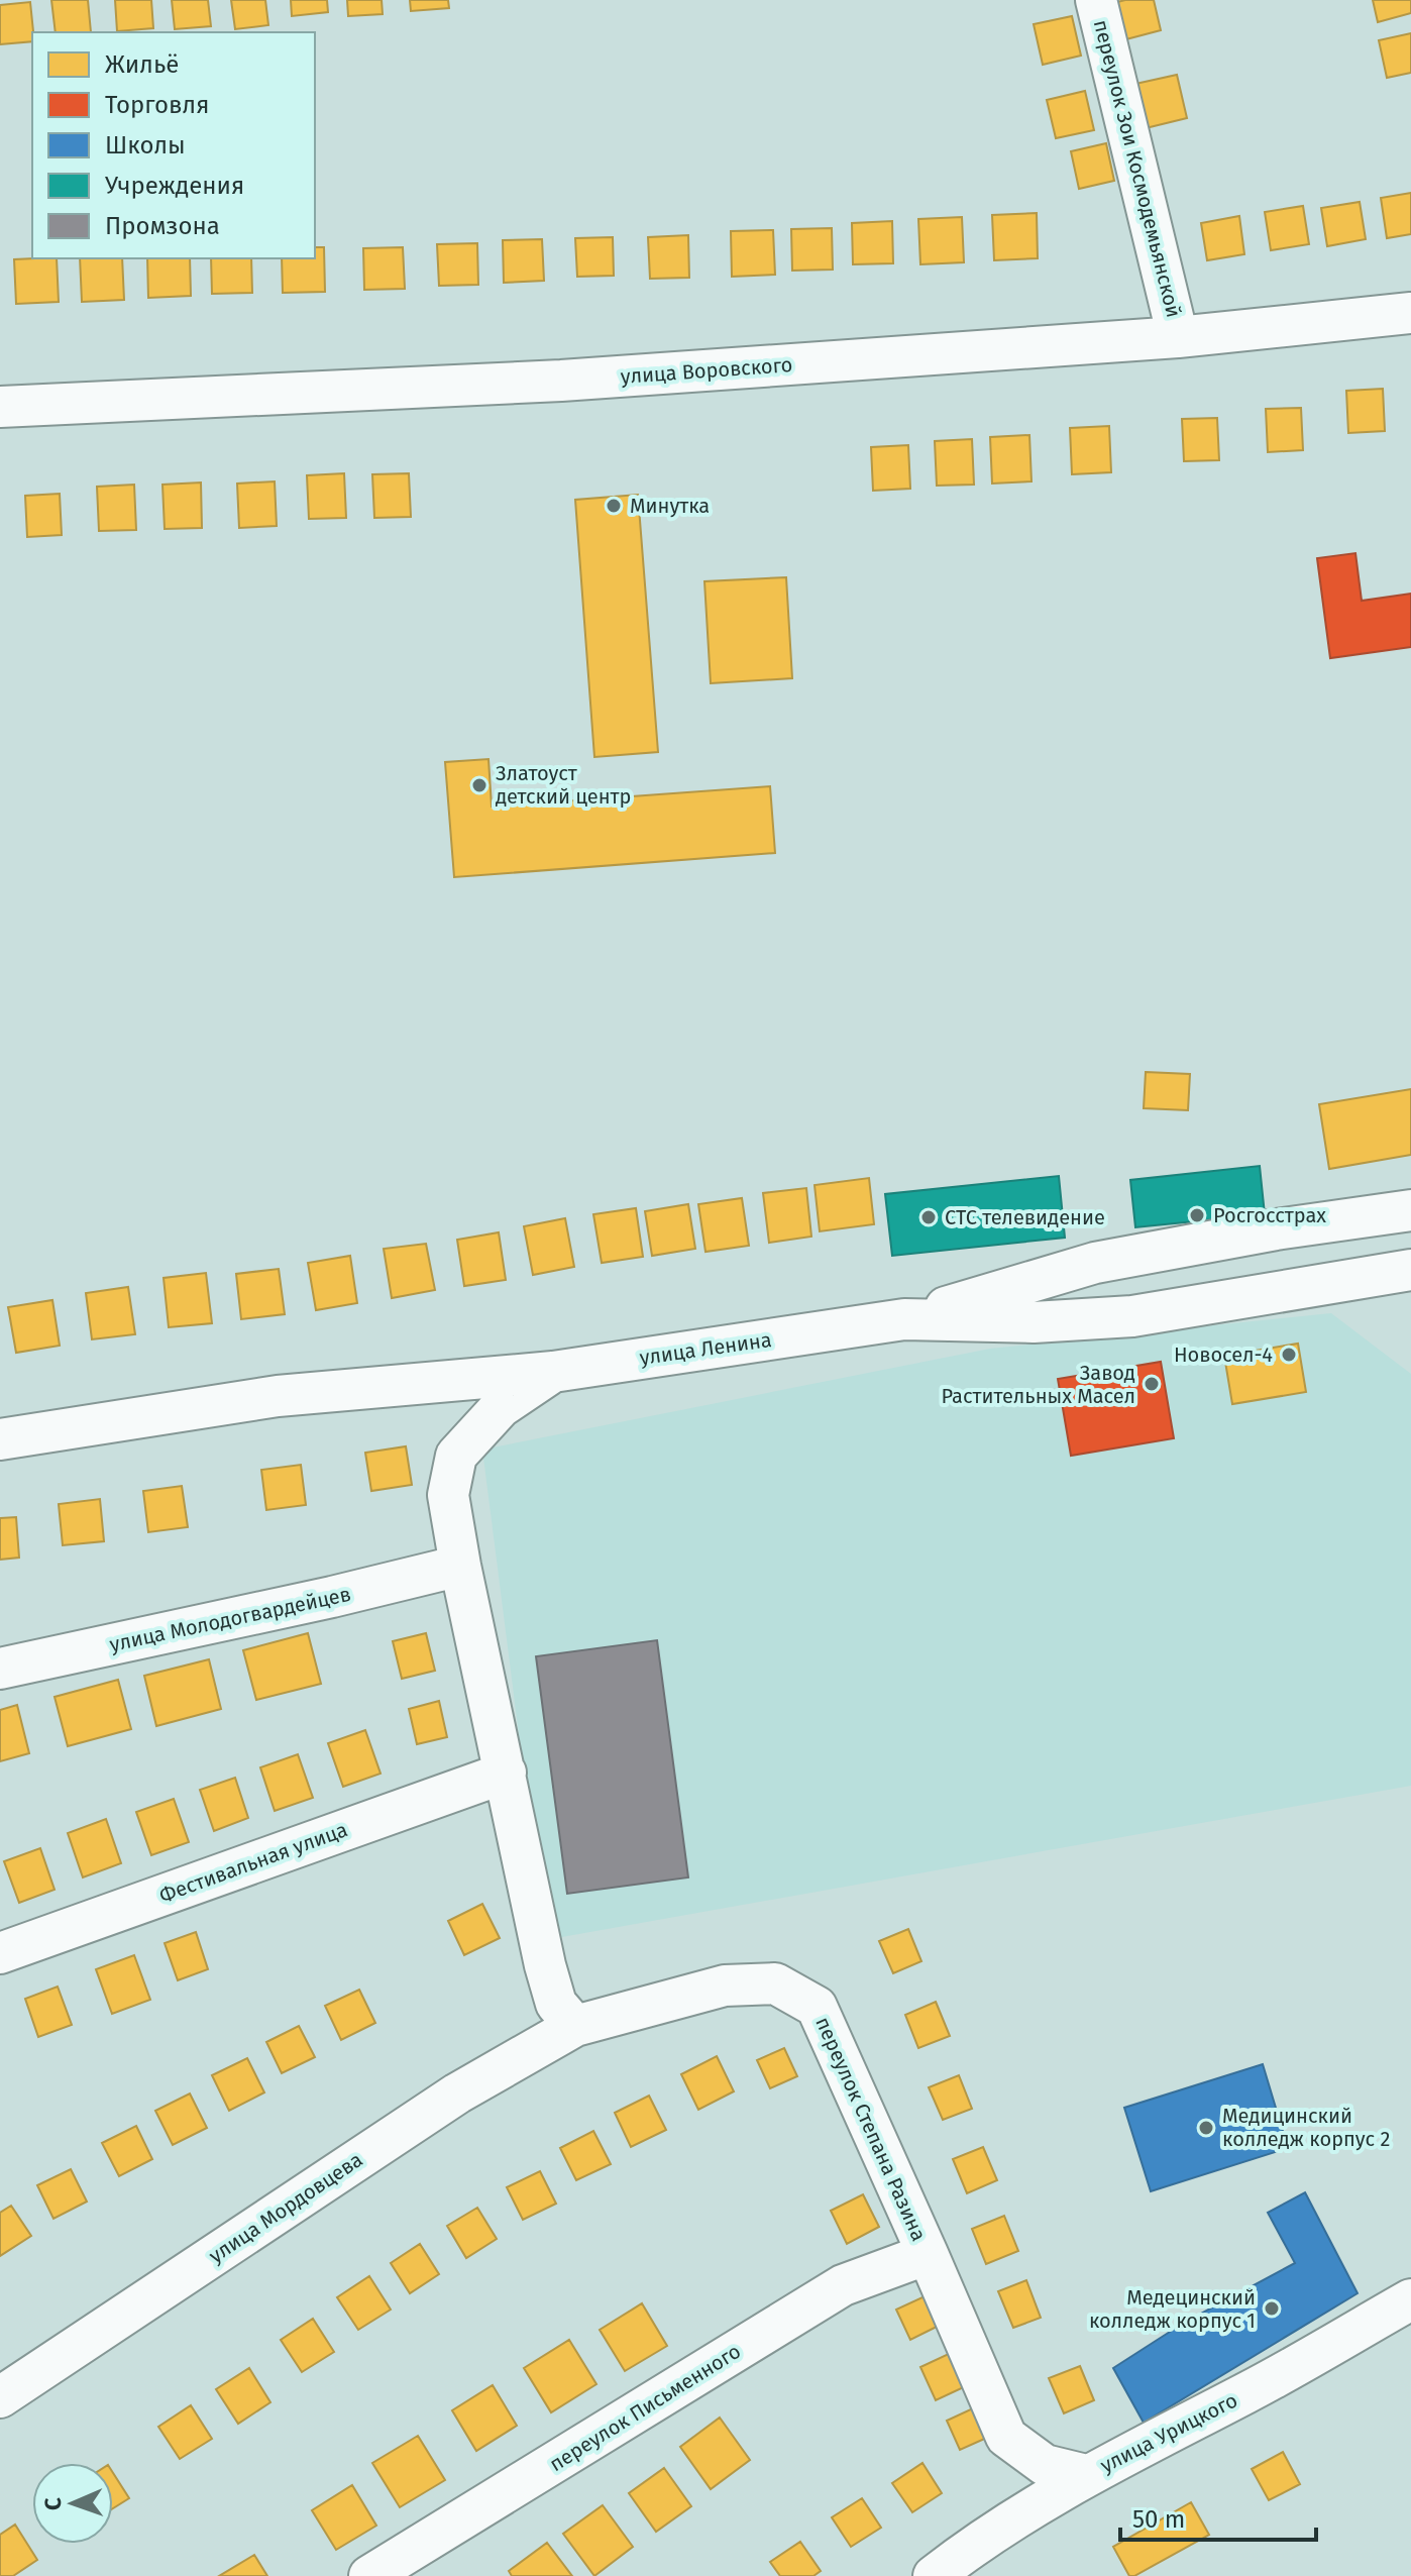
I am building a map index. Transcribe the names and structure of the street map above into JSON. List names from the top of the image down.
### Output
{
  "streets": {
    "street": [
      "переулок Зои Космодемьянской",
      "улица Воровского",
      "улица Ленина",
      "улица Молодогвардейцев",
      "Фестивальная улица",
      "переулок Степана Разина",
      "улица Мордовцева",
      "переулок Письменного",
      "улица Урицкого"
    ]
  },
  "crossings": [
    ["переулок Зои Космодемьянской", "улица Воровского"],
    ["переулок Степана Разина", "улица Мордовцева"],
    ["переулок Степана Разина", "переулок Письменного"],
    ["переулок Степана Разина", "улица Урицкого"]
  ],
  "places": [
    "Минутка",
    "Златоуст детский центр",
    "Росгосстрах",
    "СТС телевидение",
    "Новосел-4",
    "Завод Растительных Масел",
    "Медицинский колледж корпус 2",
    "Медецинский колледж корпус 1"
  ],
  "legend": [
    "Жильё",
    "Торговля",
    "Школы",
    "Учреждения",
    "Промзона"
  ],
  "scale_bar": "50 m",
  "north": "left"
}
